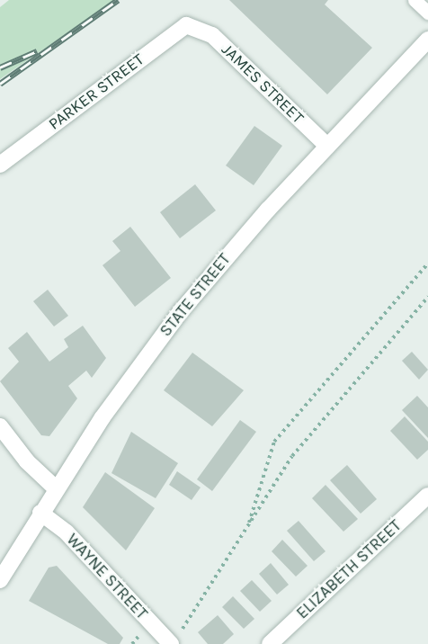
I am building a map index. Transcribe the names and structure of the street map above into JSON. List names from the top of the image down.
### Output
{
  "streets": {
    "street": [
      "JAMES STREET",
      "PARKER STREET",
      "STATE STREET",
      "ELIZABETH STREET",
      "WAYNE STREET"
    ]
  },
  "crossings": [
    ["JAMES STREET", "PARKER STREET"],
    ["JAMES STREET", "STATE STREET"],
    ["STATE STREET", "WAYNE STREET"]
  ]
}
